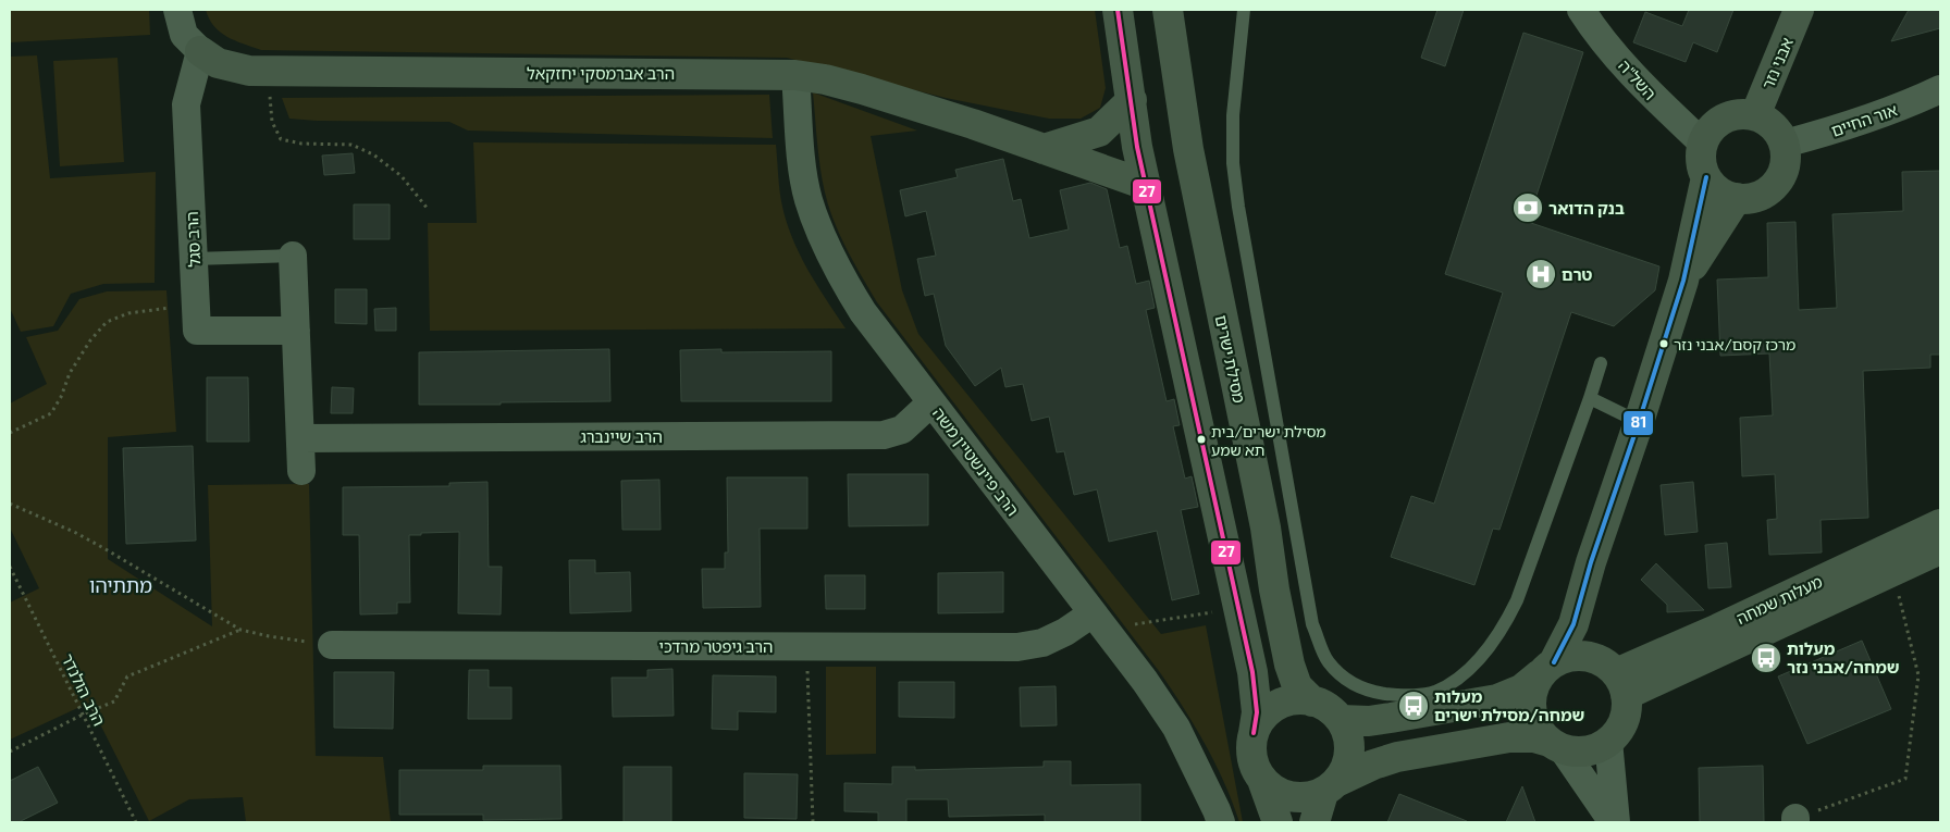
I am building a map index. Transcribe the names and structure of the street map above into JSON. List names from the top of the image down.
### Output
{
  "streets": {
    "street": [
      "אבני נזר",
      "הרב אברמסקי יחזקאל",
      "השל\"ה",
      "אור החיים",
      "הרב סגל",
      "מסילת ישרים",
      "הרב שיינברג",
      "הרב פיינשטיין משה",
      "מעלות שמחה",
      "הרב גיפטר מרדכי"
    ],
    "path": ["הרב הולנדר"]
  },
  "crossings": [
    ["אבני נזר", "השל\"ה"],
    ["אבני נזר", "אור החיים"],
    ["הרב אברמסקי יחזקאל", "הרב סגל"],
    ["הרב אברמסקי יחזקאל", "הרב פיינשטיין משה"],
    ["השל\"ה", "אור החיים"],
    ["הרב שיינברג", "הרב פיינשטיין משה"],
    ["הרב פיינשטיין משה", "הרב גיפטר מרדכי"]
  ],
  "districts": ["מתתיהו"],
  "places": {
    "bank": ["בנק הדואר"],
    "hospital": ["טרם"],
    "other": ["מרכז קסם/אבני נזר", "מסילת ישרים/בית תא שמע"],
    "bus stop": ["מעלות שמחה/אבני נזר", "מעלות שמחה/מסילת ישרים"]
  },
  "lines": ["transit line 27", "transit line 81"]
}
